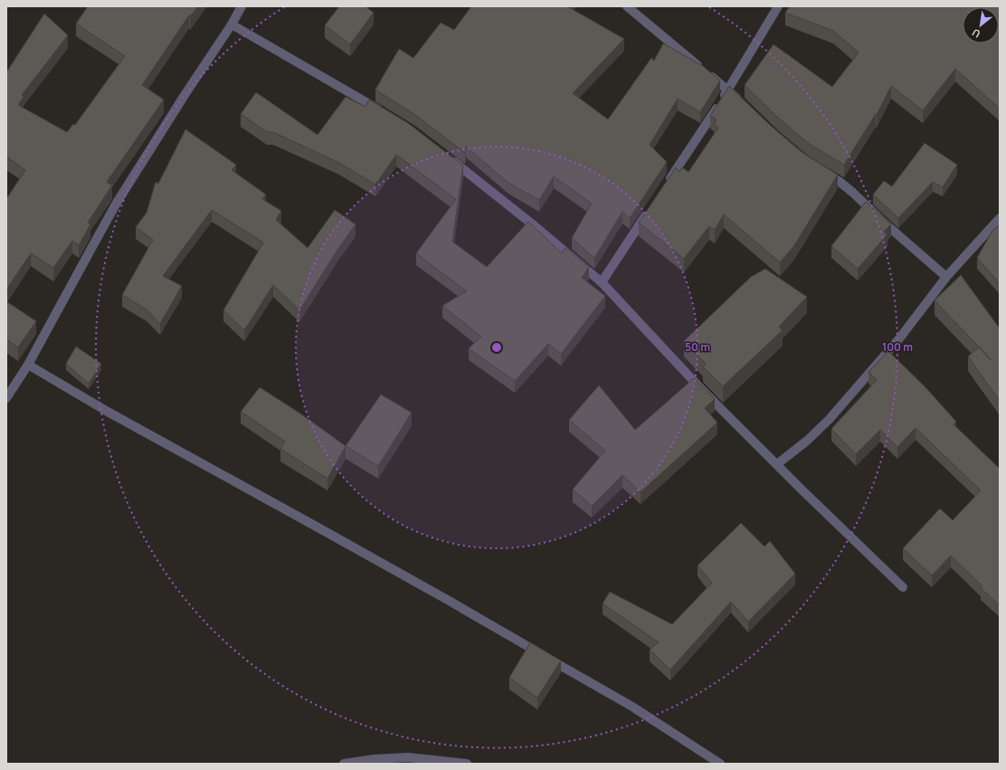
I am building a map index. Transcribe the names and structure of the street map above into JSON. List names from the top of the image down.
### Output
{
  "north": "bottom left",
  "rings": ["50 m", "100 m"]
}
